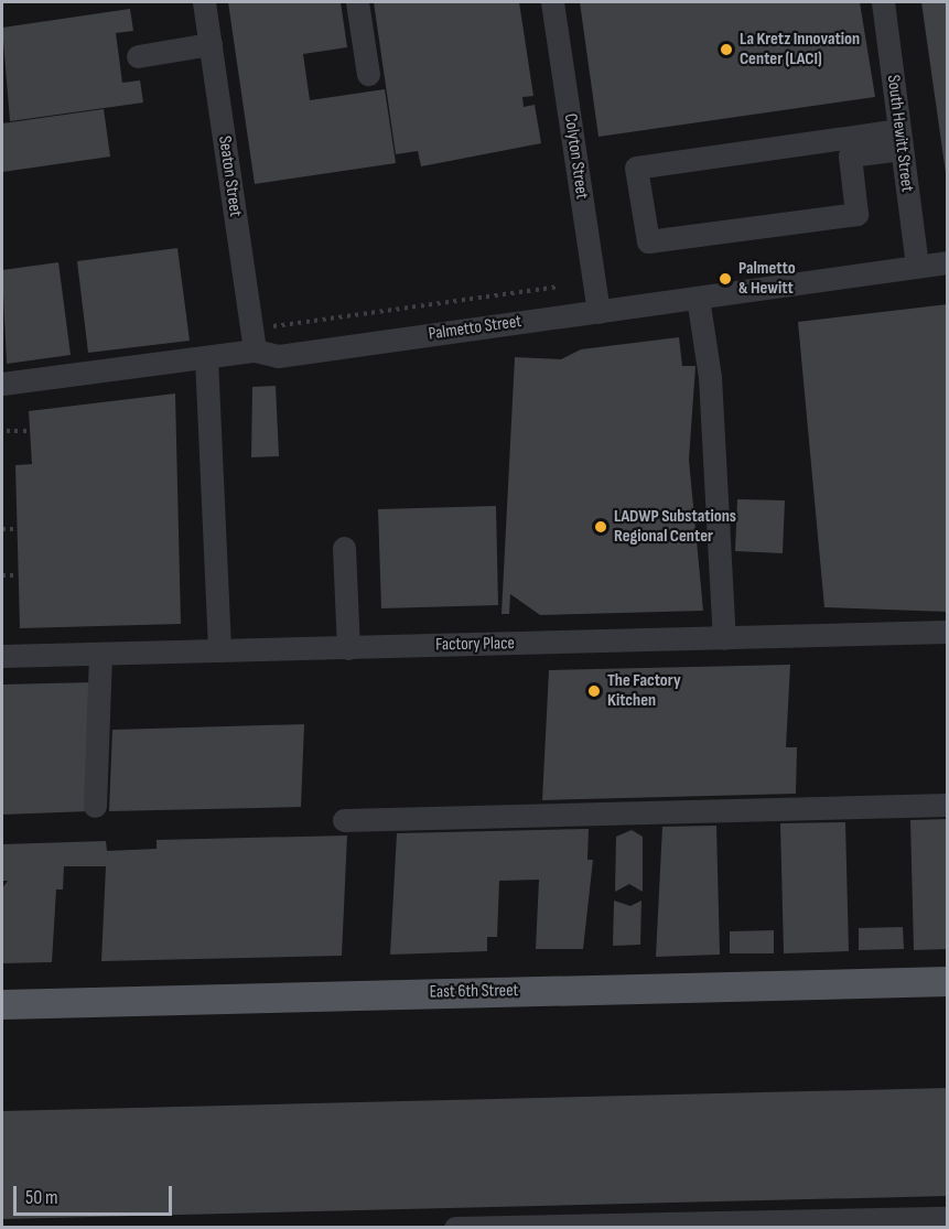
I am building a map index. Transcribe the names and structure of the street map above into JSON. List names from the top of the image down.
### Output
{
  "streets": {
    "main road": ["East 6th Street"],
    "street": [
      "South Hewitt Street",
      "Colyton Street",
      "Seaton Street",
      "Palmetto Street",
      "Factory Place"
    ]
  },
  "crossings": [
    ["South Hewitt Street", "Palmetto Street"],
    ["Colyton Street", "Palmetto Street"],
    ["Seaton Street", "Palmetto Street"]
  ],
  "places": [
    "La Kretz Innovation Center (LACI)",
    "Palmetto & Hewitt",
    "LADWP Substations Regional Center",
    "The Factory Kitchen"
  ],
  "scale_bar": "50 m"
}
